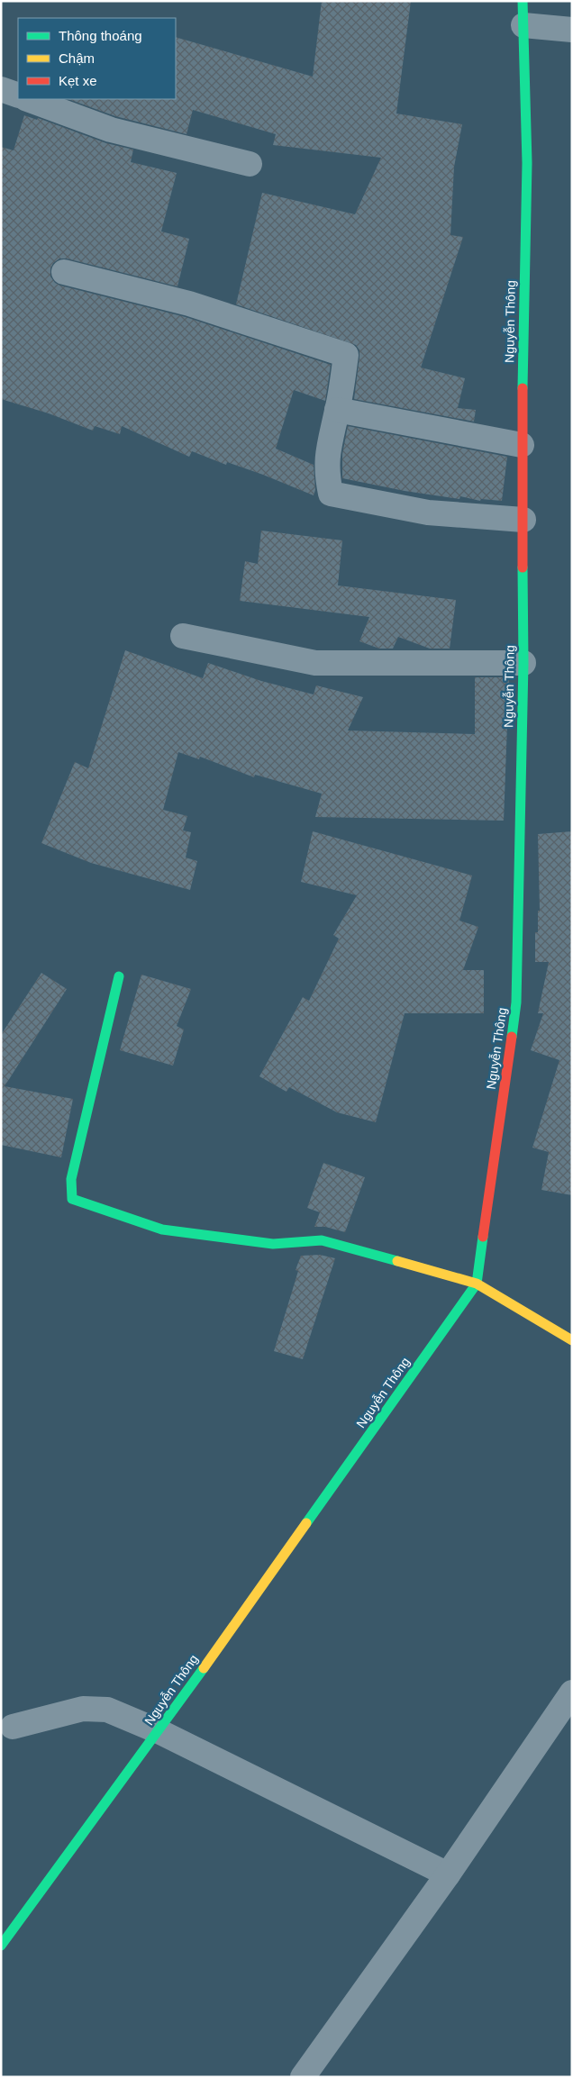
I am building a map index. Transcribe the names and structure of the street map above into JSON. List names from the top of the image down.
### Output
{
  "streets": {
    "street": ["Nguyễn Thông"]
  },
  "legend": ["Thông thoáng", "Chậm", "Kẹt xe"]
}
